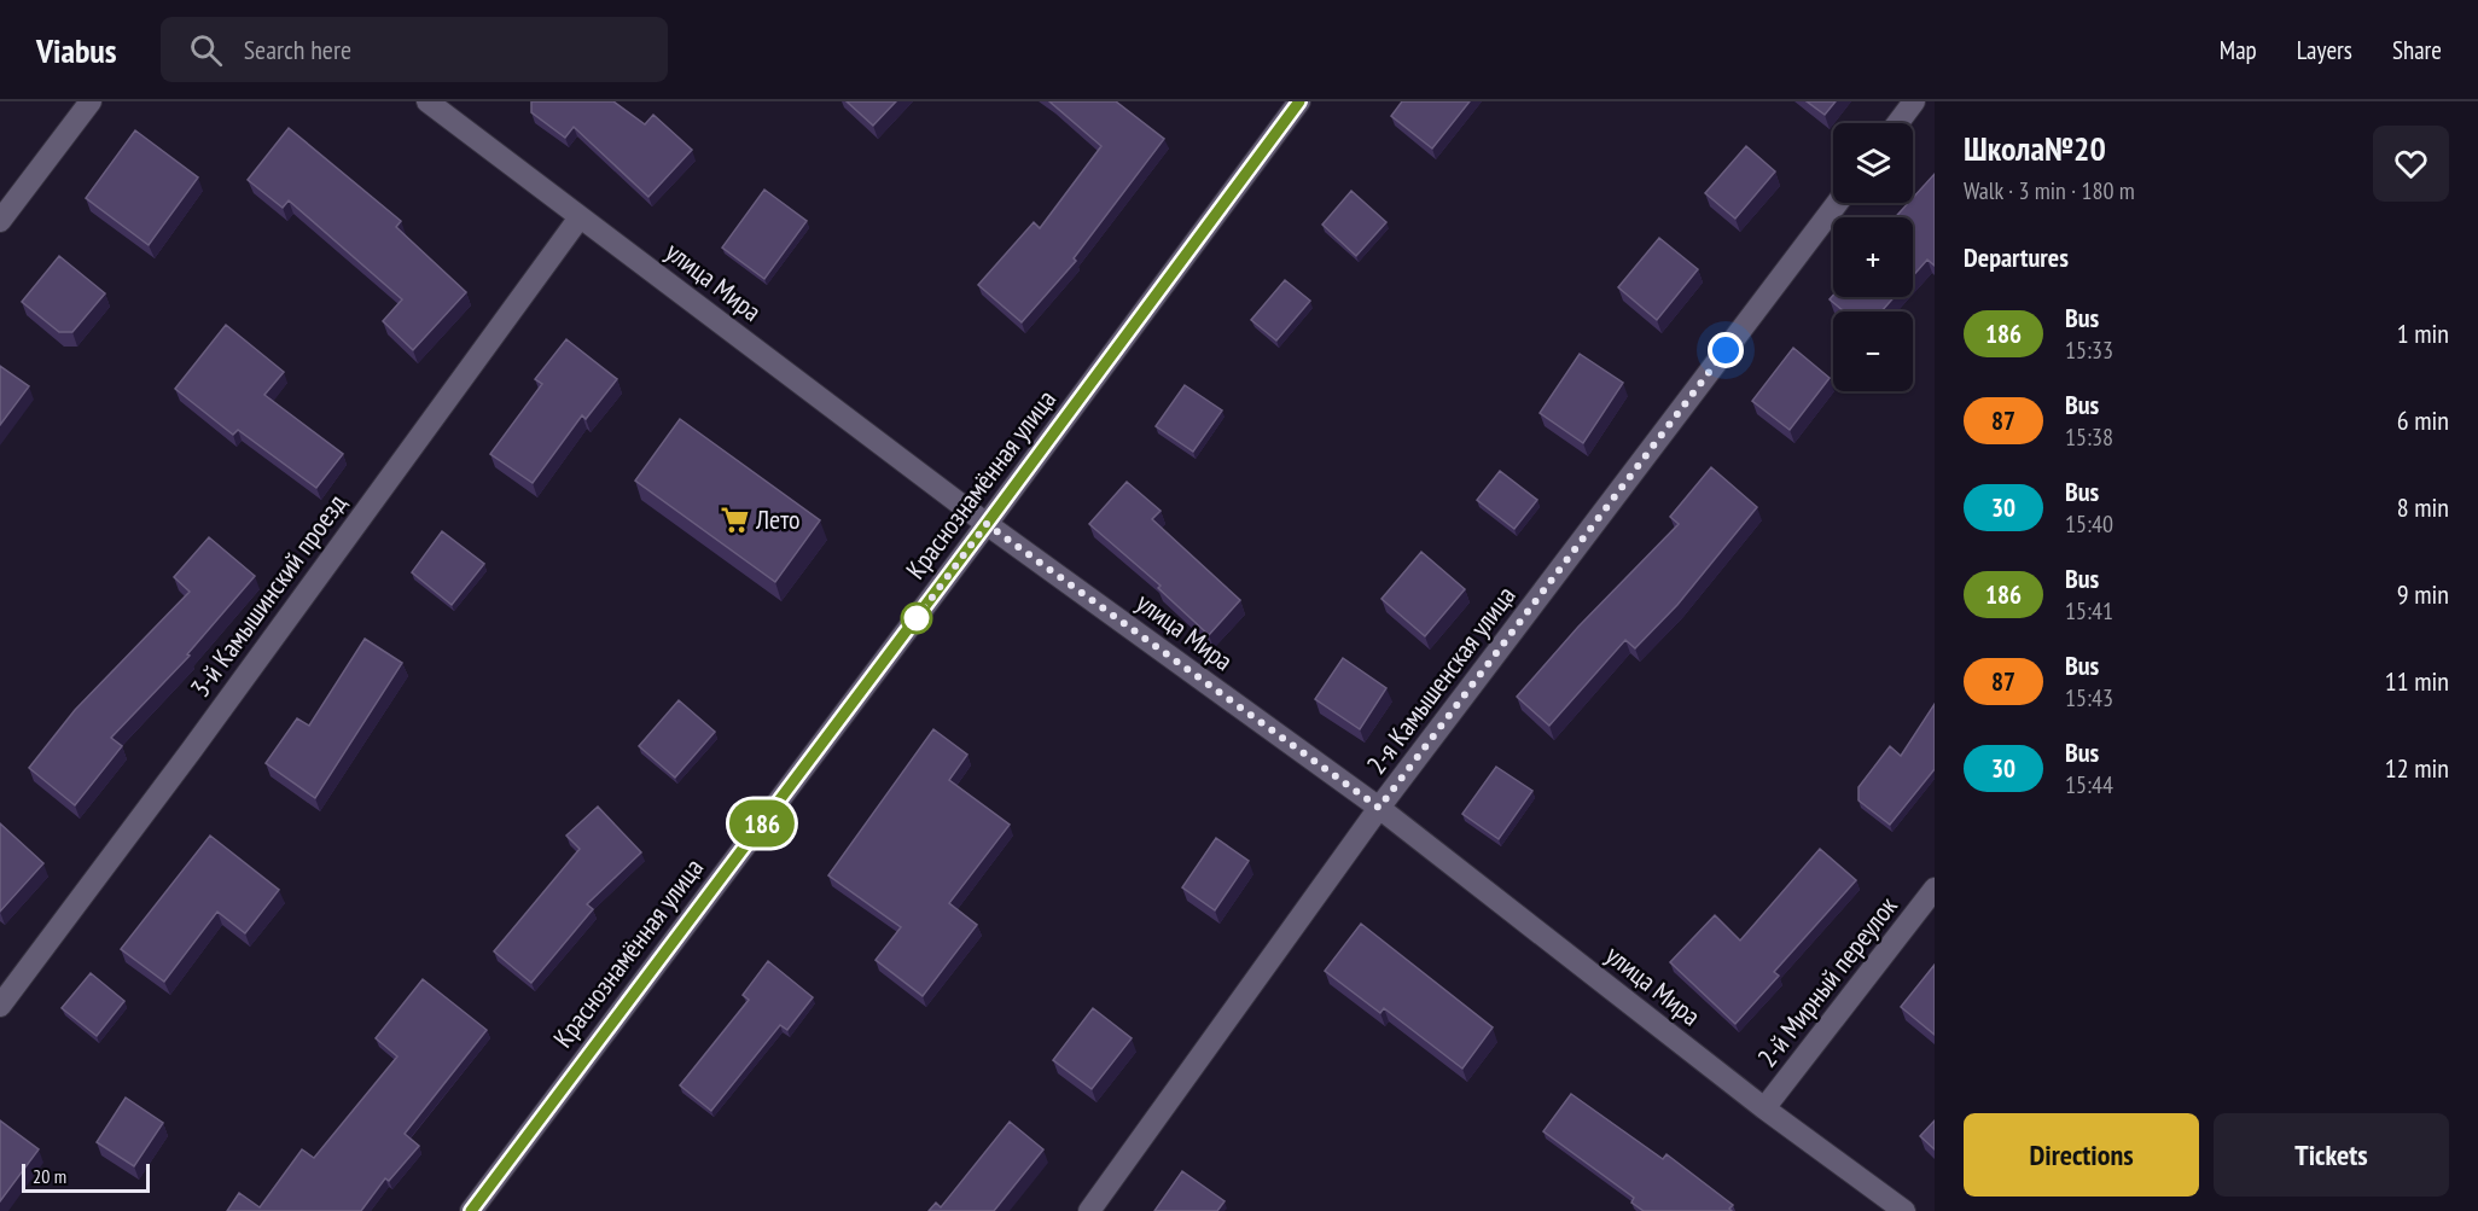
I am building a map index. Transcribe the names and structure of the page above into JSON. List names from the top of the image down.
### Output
{
  "streets": {
    "street": [
      "улица Мира",
      "Краснознамённая улица",
      "3-й Камышинский проезд",
      "2-я Камышенская улица",
      "2-й Мирный переулок"
    ]
  },
  "crossings": [
    ["улица Мира", "Краснознамённая улица"],
    ["улица Мира", "3-й Камышинский проезд"],
    ["улица Мира", "2-я Камышенская улица"],
    ["улица Мира", "2-й Мирный переулок"]
  ],
  "places": {
    "supermarket": ["Лето"]
  },
  "lines": ["bus line 186"],
  "scale_bar": "20 m",
  "page": {
    "header": "Viabus",
    "search": "Search here",
    "nav": ["Map", "Layers", "Share"],
    "on_map": "186",
    "heading": [
      ["Школа№20", "Walk · 3 min · 180 m"],
      "Departures"
    ],
    "map_buttons": ["+", "−"],
    "list": [
      {
        "mark": "186",
        "name": "Bus",
        "note": "15:33",
        "value": "1 min"
      },
      {
        "mark": "87",
        "name": "Bus",
        "note": "15:38",
        "value": "6 min"
      },
      {
        "mark": "30",
        "name": "Bus",
        "note": "15:40",
        "value": "8 min"
      },
      {
        "mark": "186",
        "name": "Bus",
        "note": "15:41",
        "value": "9 min"
      },
      {
        "mark": "87",
        "name": "Bus",
        "note": "15:43",
        "value": "11 min"
      },
      {
        "mark": "30",
        "name": "Bus",
        "note": "15:44",
        "value": "12 min"
      }
    ],
    "buttons": ["Directions", "Tickets"],
    "scale": "20 m"
  }
}
